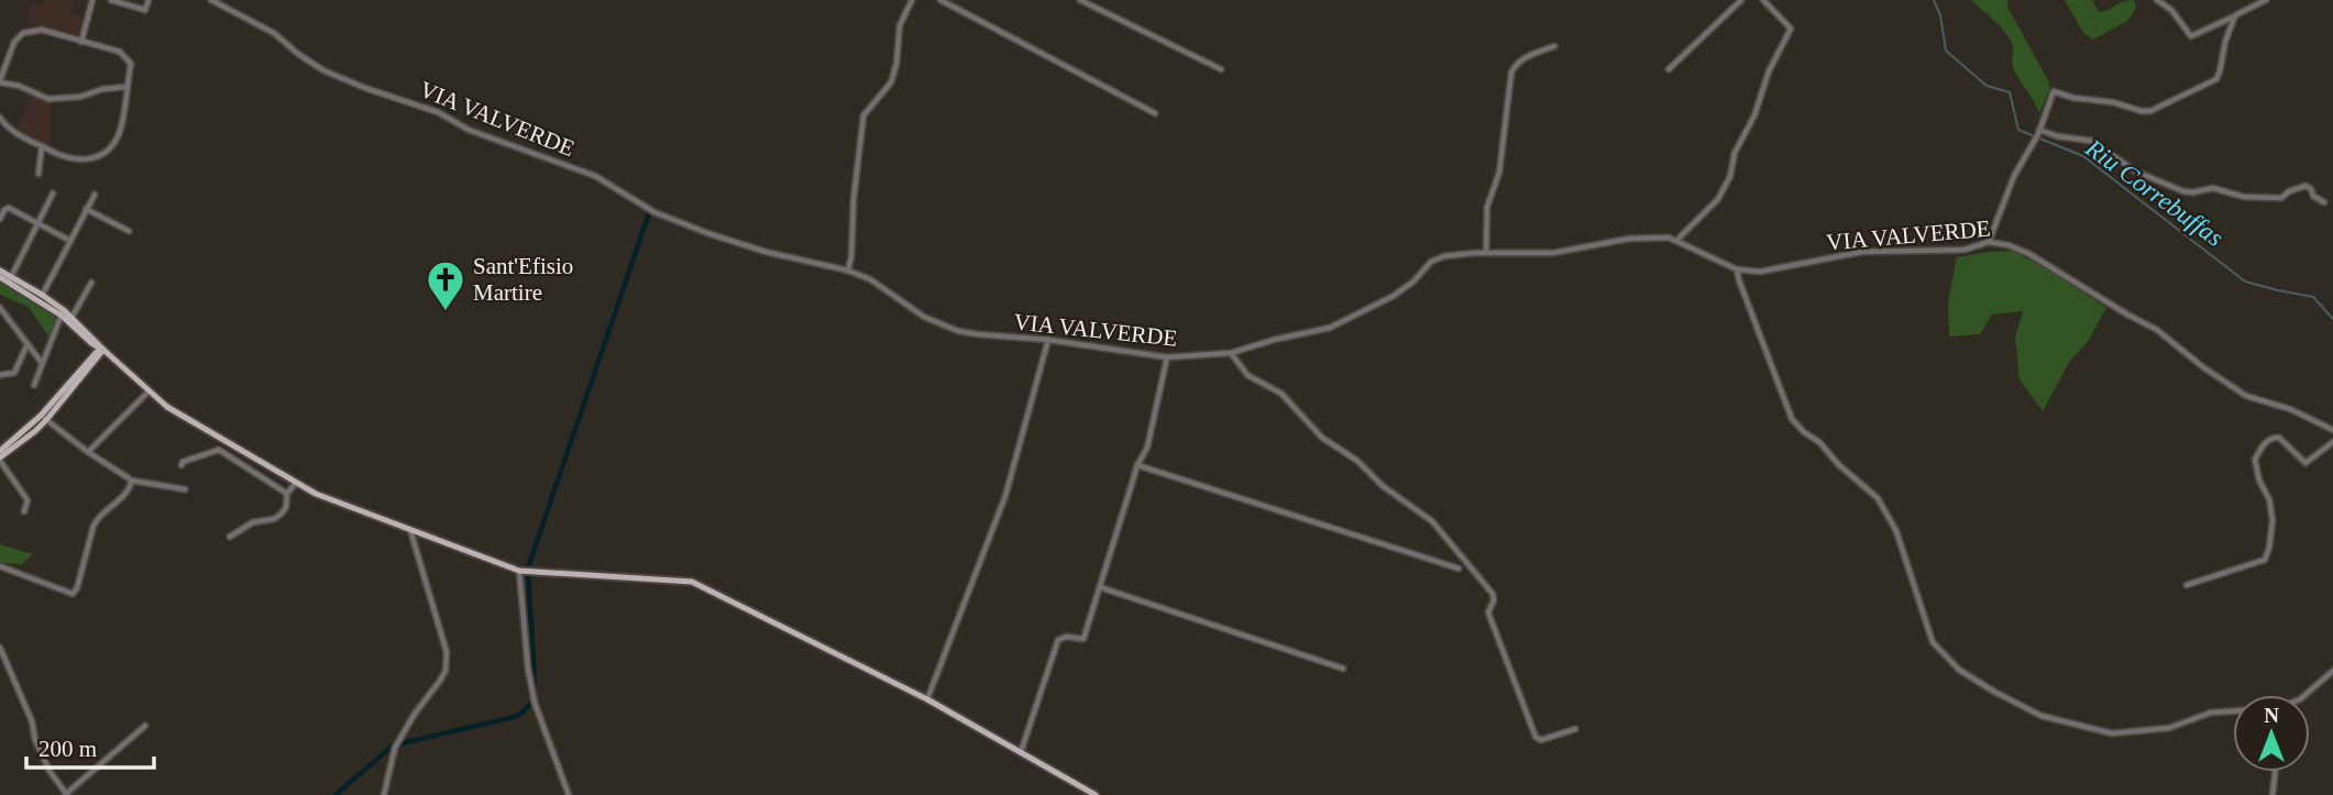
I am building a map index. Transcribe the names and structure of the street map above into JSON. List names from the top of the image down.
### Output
{
  "streets": {
    "street": ["VIA VALVERDE"]
  },
  "water": ["Riu Correbuffas"],
  "places": {
    "church": ["Sant'Efisio Martire"]
  },
  "scale_bar": "200 m",
  "north": "top"
}
